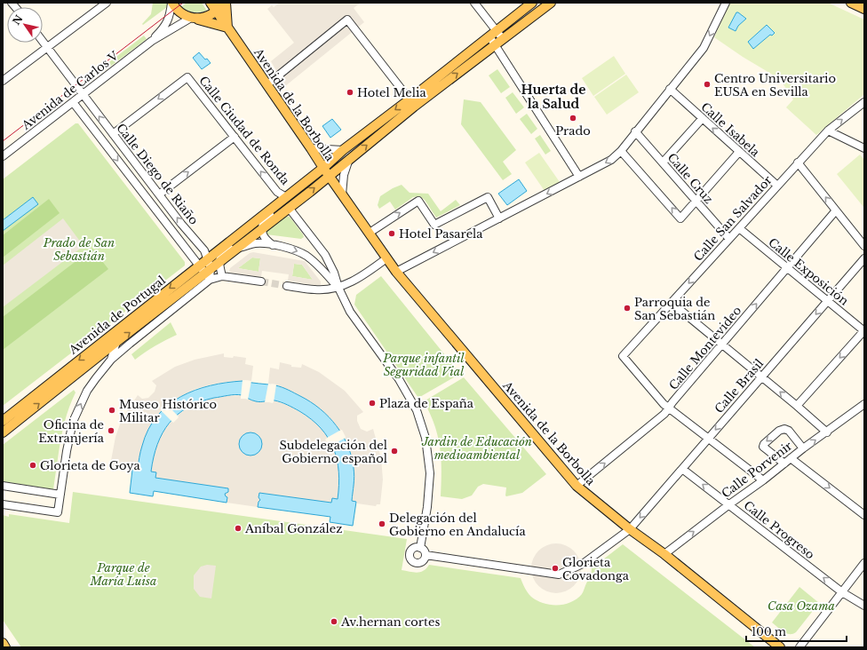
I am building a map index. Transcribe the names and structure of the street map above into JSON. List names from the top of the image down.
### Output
{
  "streets": {
    "main road": ["Avenida de la Borbolla", "Avenida de Portugal"],
    "street": [
      "Avenida de Carlos V",
      "Calle Isabela",
      "Calle Ciudad de Ronda",
      "Calle Diego de Riaño",
      "Calle Cruz",
      "Calle San Salvador",
      "Calle Exposición",
      "Calle Montevideo",
      "Calle Brasil",
      "Calle Porvenir",
      "Calle Progreso"
    ]
  },
  "crossings": [
    ["Avenida de Carlos V", "Calle Diego de Riaño"],
    ["Avenida de la Borbolla", "Avenida de Portugal"],
    ["Avenida de la Borbolla", "Calle Montevideo"],
    ["Avenida de la Borbolla", "Calle Brasil"],
    ["Avenida de la Borbolla", "Calle Porvenir"],
    ["Calle Isabela", "Calle San Salvador"],
    ["Calle Ciudad de Ronda", "Calle Diego de Riaño"],
    ["Calle Ciudad de Ronda", "Avenida de Portugal"],
    ["Calle Diego de Riaño", "Avenida de Portugal"],
    ["Calle Cruz", "Calle San Salvador"],
    ["Calle San Salvador", "Calle Exposición"],
    ["Calle San Salvador", "Calle Montevideo"],
    ["Calle Exposición", "Calle Montevideo"],
    ["Calle Exposición", "Calle Brasil"],
    ["Calle Brasil", "Calle Progreso"],
    ["Calle Porvenir", "Calle Progreso"]
  ],
  "one_way": ["Calle Montevideo", "Calle Porvenir"],
  "districts": ["Huerta de la Salud"],
  "parks": [
    "Prado de San Sebastián",
    "Parque infantil Seguridad Vial",
    "Jardin de Educación medioambiental",
    "Parque de María Luisa",
    "Casa Ozama"
  ],
  "places": [
    "Centro Universitario EUSA en Sevilla",
    "Hotel Melia",
    "Prado",
    "Hotel Pasarela",
    "Parroquia de San Sebastián",
    "Plaza de España",
    "Museo Histórico Militar",
    "Oficina de Extranjería",
    "Subdelegación del Gobierno español",
    "Glorieta de Goya",
    "Delegación del Gobierno en Andalucía",
    "Aníbal González",
    "Glorieta Covadonga",
    "Av.hernan cortes"
  ],
  "scale_bar": "100 m",
  "north": "top left"
}
